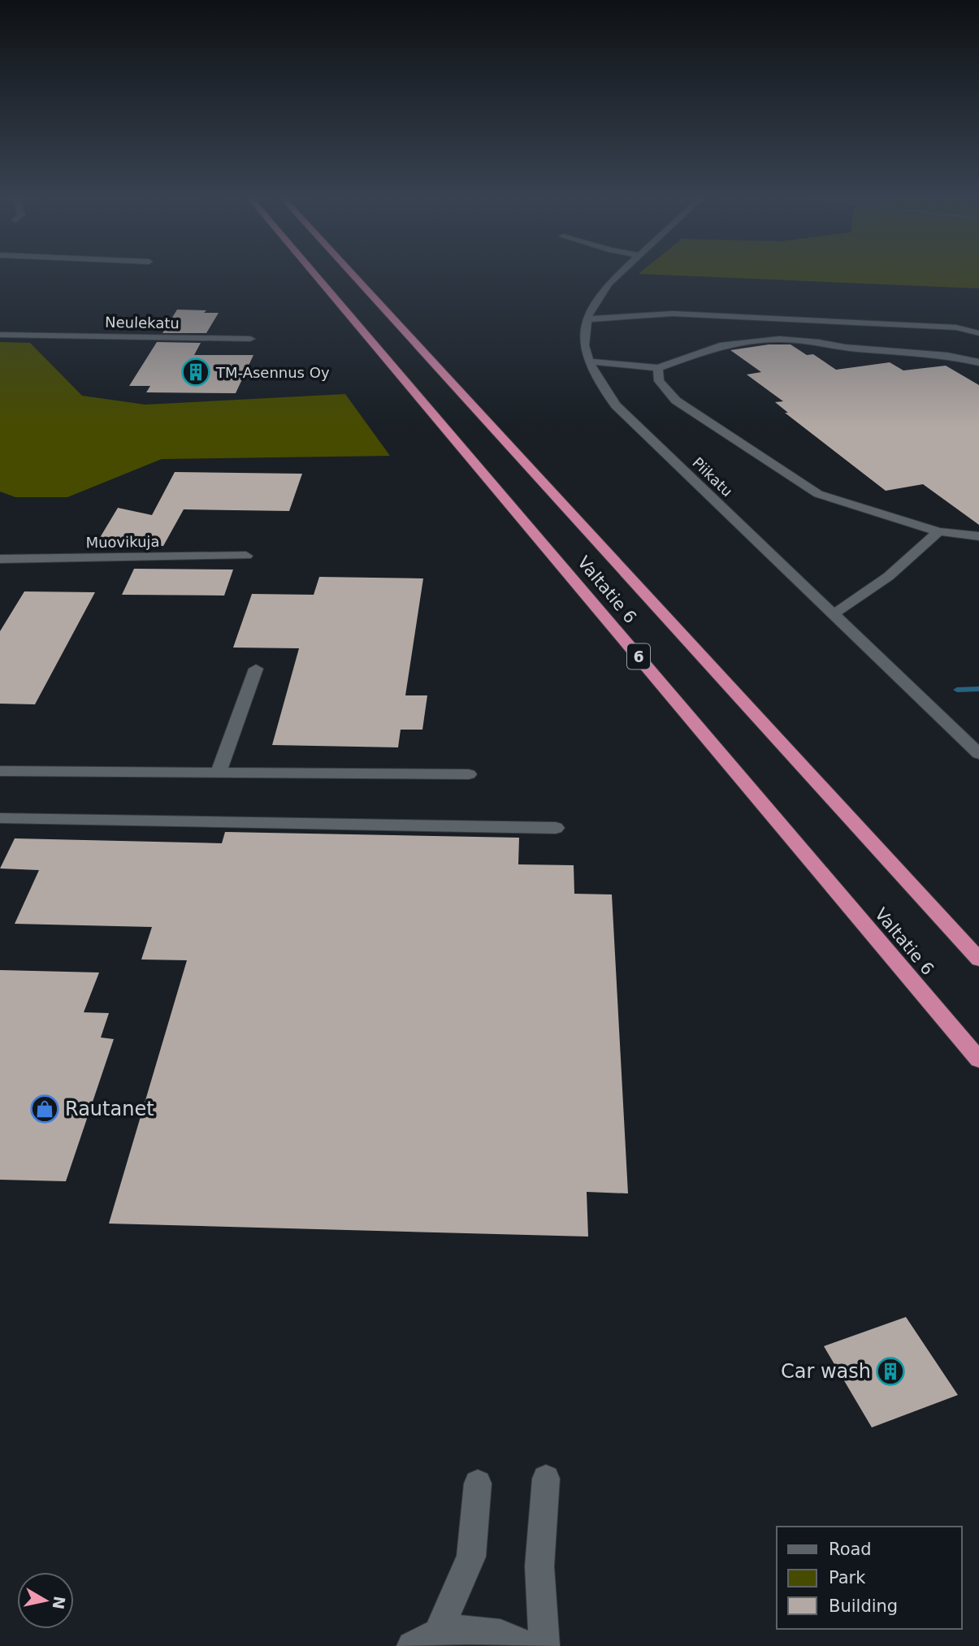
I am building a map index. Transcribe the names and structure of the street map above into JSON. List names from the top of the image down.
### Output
{
  "streets": {
    "highway": ["Valtatie 6", "6"],
    "street": ["Neulekatu", "Piikatu", "Muovikuja"]
  },
  "places": {
    "building": ["TM-Asennus Oy", "Car wash"],
    "shop": ["Rautanet"]
  },
  "legend": ["Road", "Park", "Building"],
  "north": "right"
}
